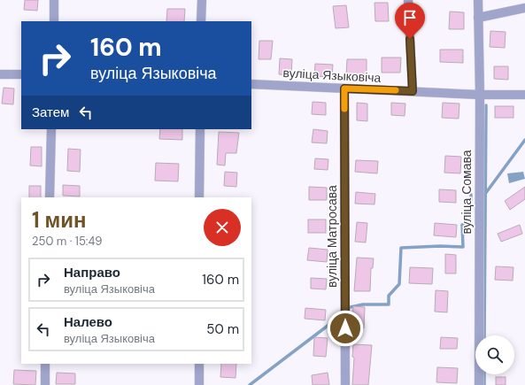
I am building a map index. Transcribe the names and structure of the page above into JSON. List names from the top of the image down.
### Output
{
  "streets": {
    "street": ["вуліца Языковіча", "вуліца Сомава", "вуліца Матросава"]
  },
  "crossings": [
    ["вуліца Языковіча", "вуліца Сомава"],
    ["вуліца Языковіча", "вуліца Матросава"]
  ],
  "page": {
    "turn": ["160 m", "вуліца Языковіча"],
    "then": "Затем",
    "heading": ["1 мин", "250 m · 15:49"],
    "list": [
      {
        "name": "Направо",
        "note": "вуліца Языковіча",
        "value": "160 m"
      },
      {
        "name": "Налево",
        "note": "вуліца Языковіча",
        "value": "50 m"
      }
    ]
  }
}
